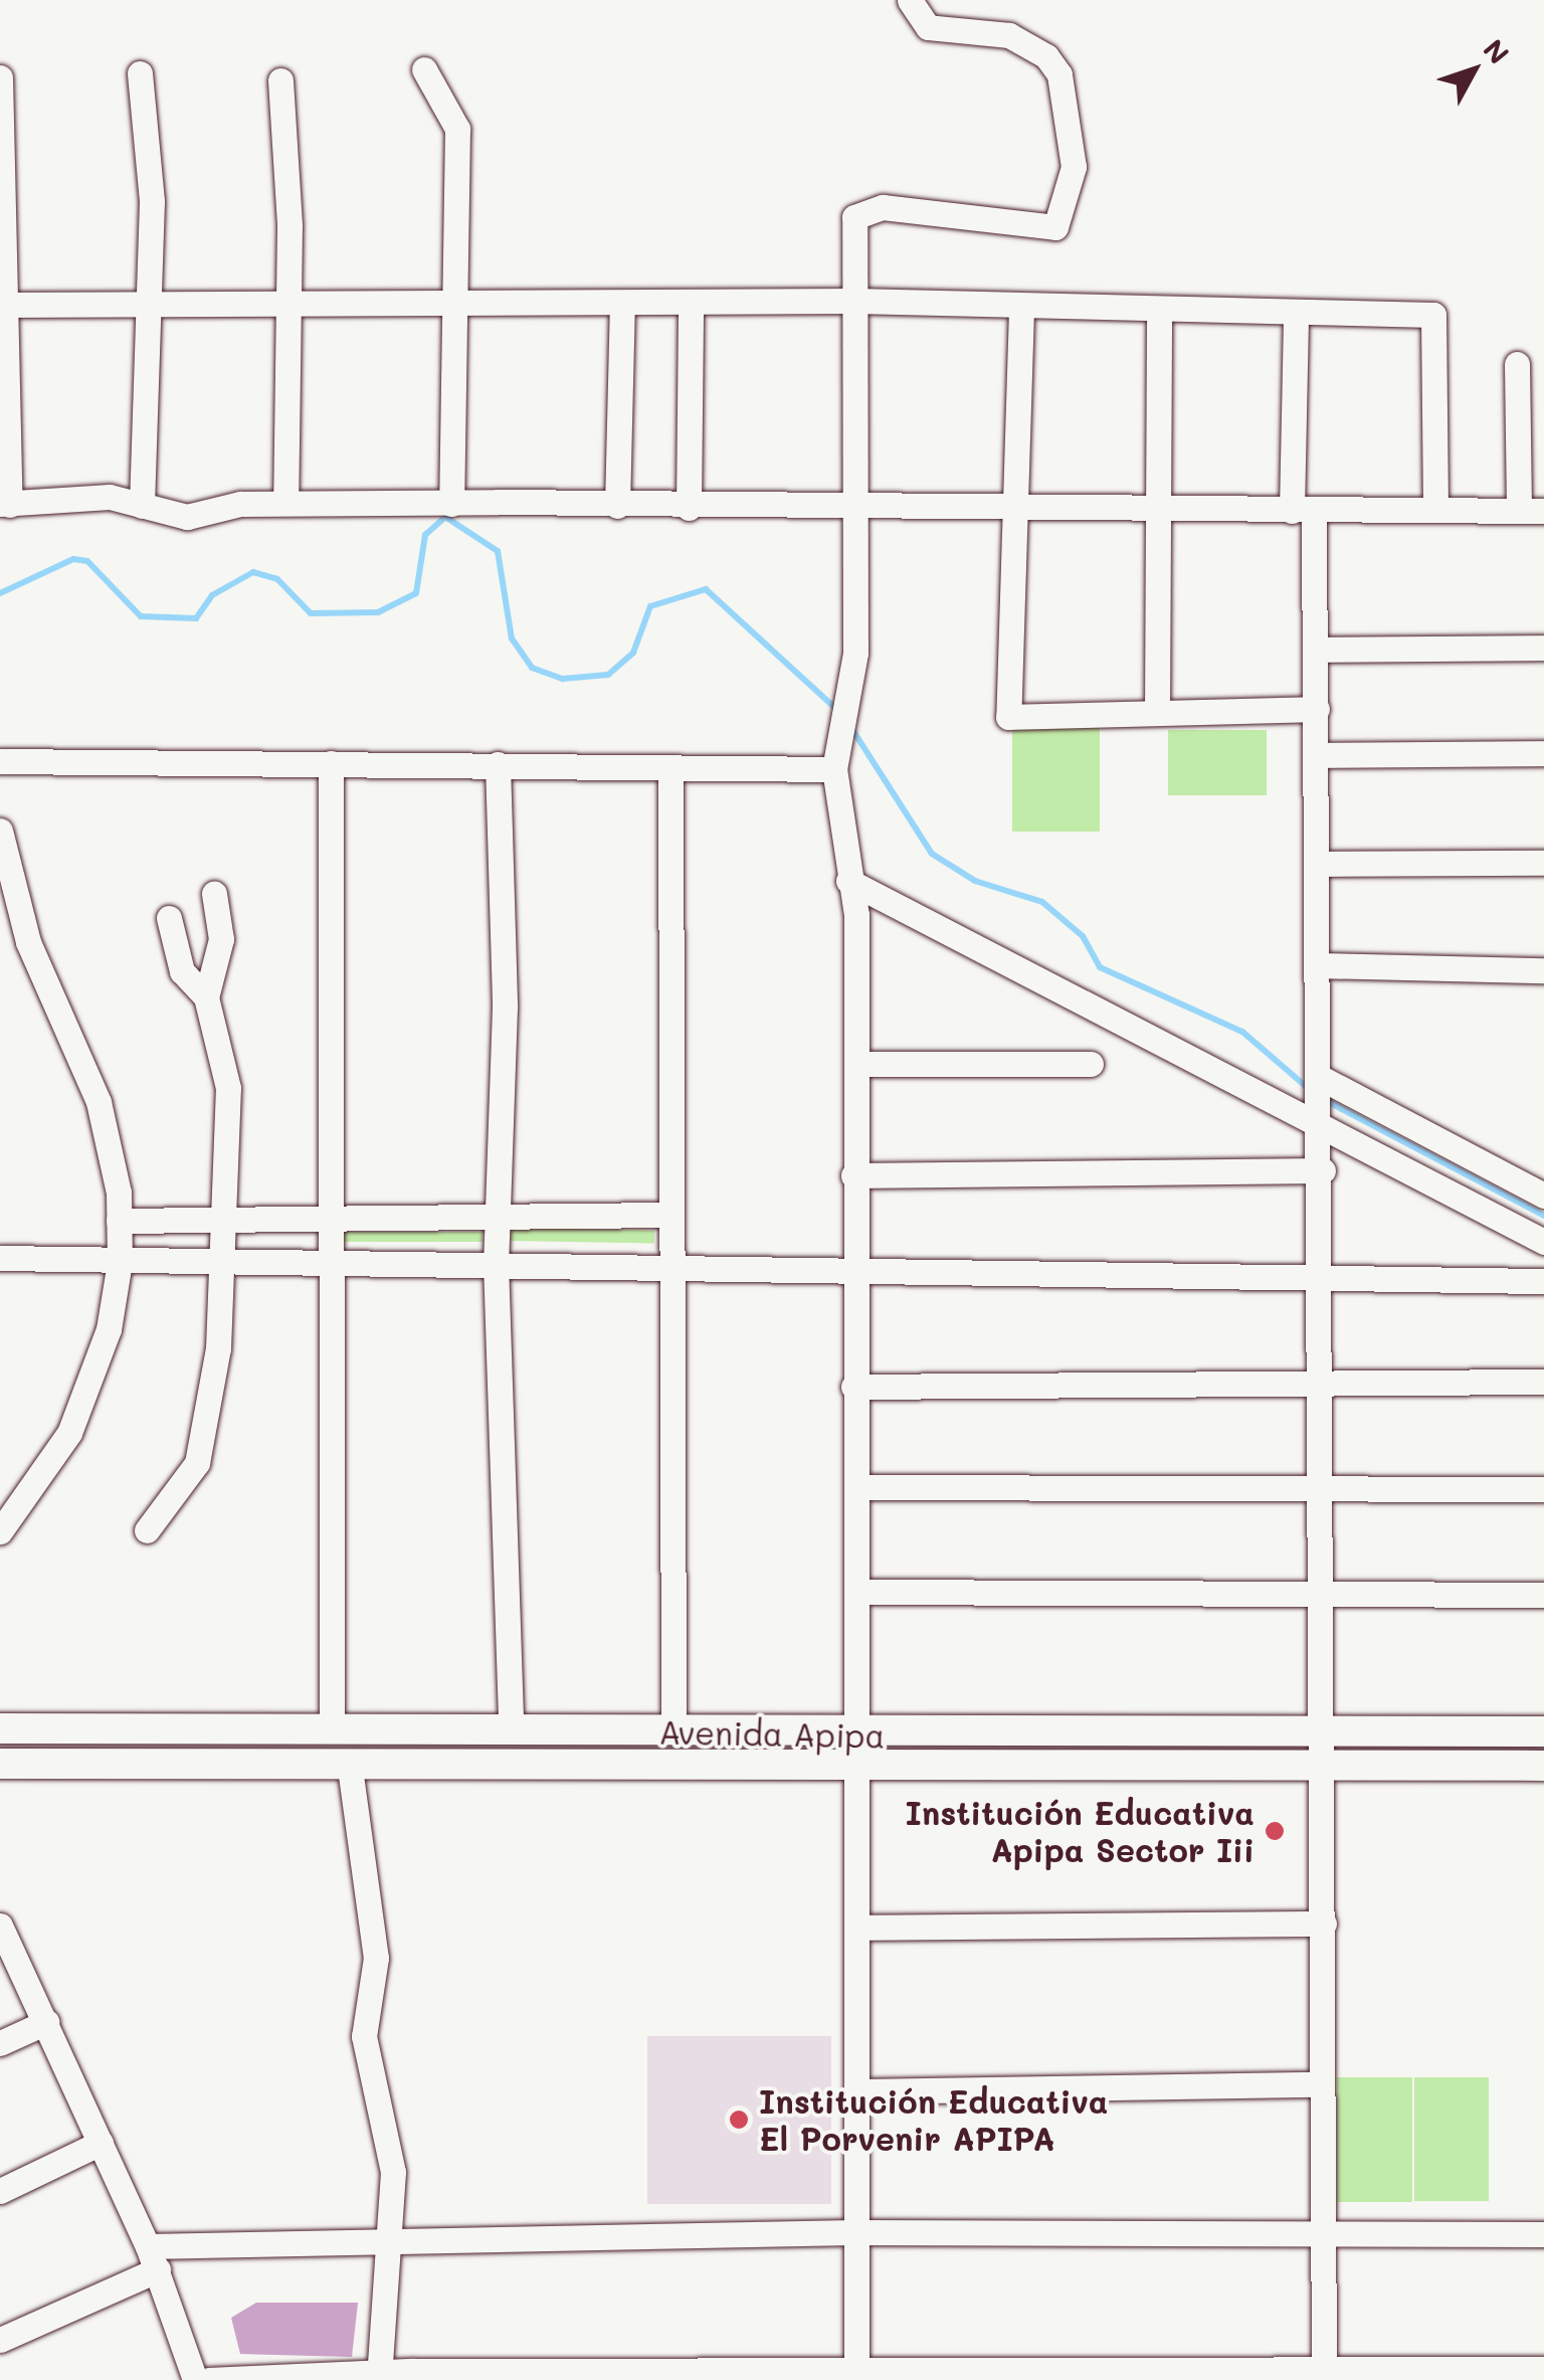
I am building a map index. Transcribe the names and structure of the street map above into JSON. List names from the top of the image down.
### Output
{
  "streets": {
    "street": ["Avenida Apipa"]
  },
  "places": ["Institución Educativa Apipa Sector Iii", "Institución Educativa El Porvenir APIPA"],
  "north": "top right"
}
